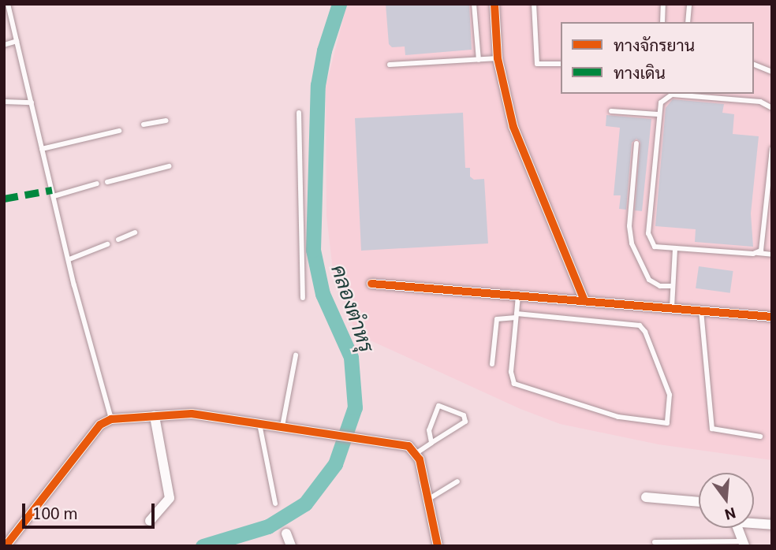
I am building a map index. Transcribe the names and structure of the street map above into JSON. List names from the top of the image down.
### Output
{
  "water": ["คลองตำหรุ"],
  "legend": ["ทางจักรยาน", "ทางเดิน"],
  "scale_bar": "100 m",
  "north": "bottom"
}
